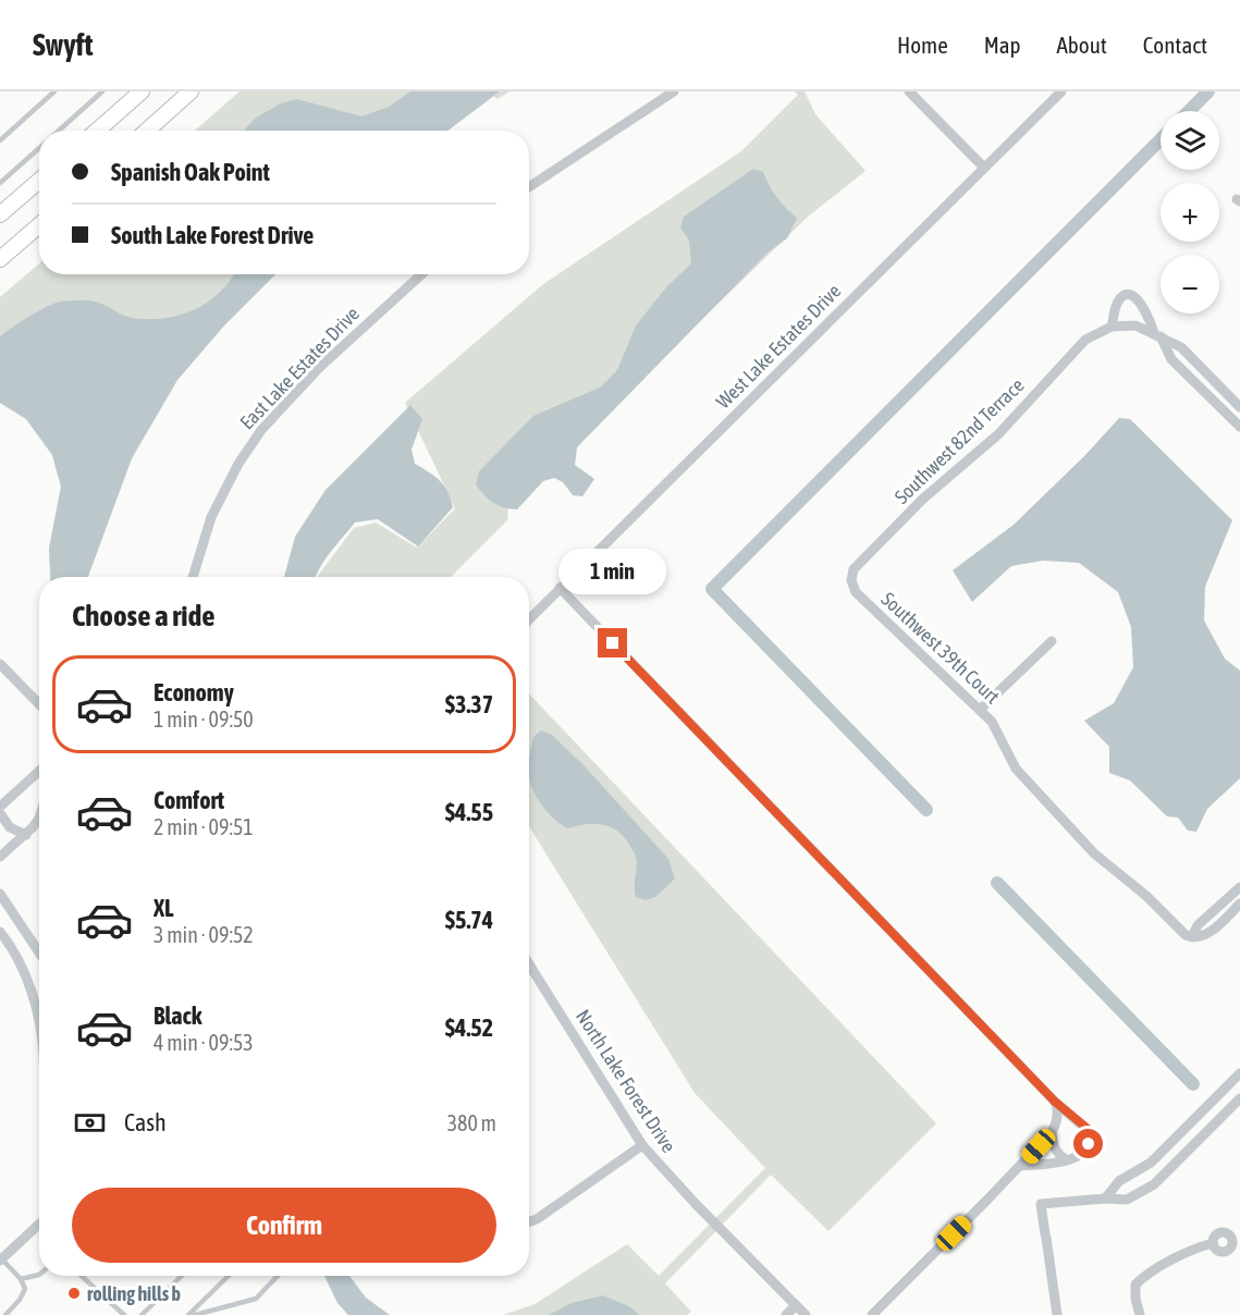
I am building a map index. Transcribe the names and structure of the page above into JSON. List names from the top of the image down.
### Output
{
  "streets": {
    "street": [
      "West Lake Estates Drive",
      "East Lake Estates Drive",
      "Southwest 82nd Terrace",
      "Southwest 39th Court",
      "North Lake Forest Drive"
    ]
  },
  "crossings": [
    ["Southwest 82nd Terrace", "Southwest 39th Court"]
  ],
  "places": ["rolling hills b"],
  "page": {
    "header": "Swyft",
    "nav": [
      "Home",
      "Map",
      "About",
      "Contact"
    ],
    "map_buttons": ["+", "−"],
    "banner": ["Spanish Oak Point", "South Lake Forest Drive"],
    "bubble": "1 min",
    "heading": "Choose a ride",
    "list": [
      {
        "name": "Economy",
        "note": "1 min · 09:50",
        "value": "$3.37"
      },
      {
        "name": "Comfort",
        "note": "2 min · 09:51",
        "value": "$4.55"
      },
      {
        "name": "XL",
        "note": "3 min · 09:52",
        "value": "$5.74"
      },
      {
        "name": "Black",
        "note": "4 min · 09:53",
        "value": "$4.52"
      }
    ],
    "pay": ["Cash", "380 m"],
    "buttons": "Confirm"
  }
}
